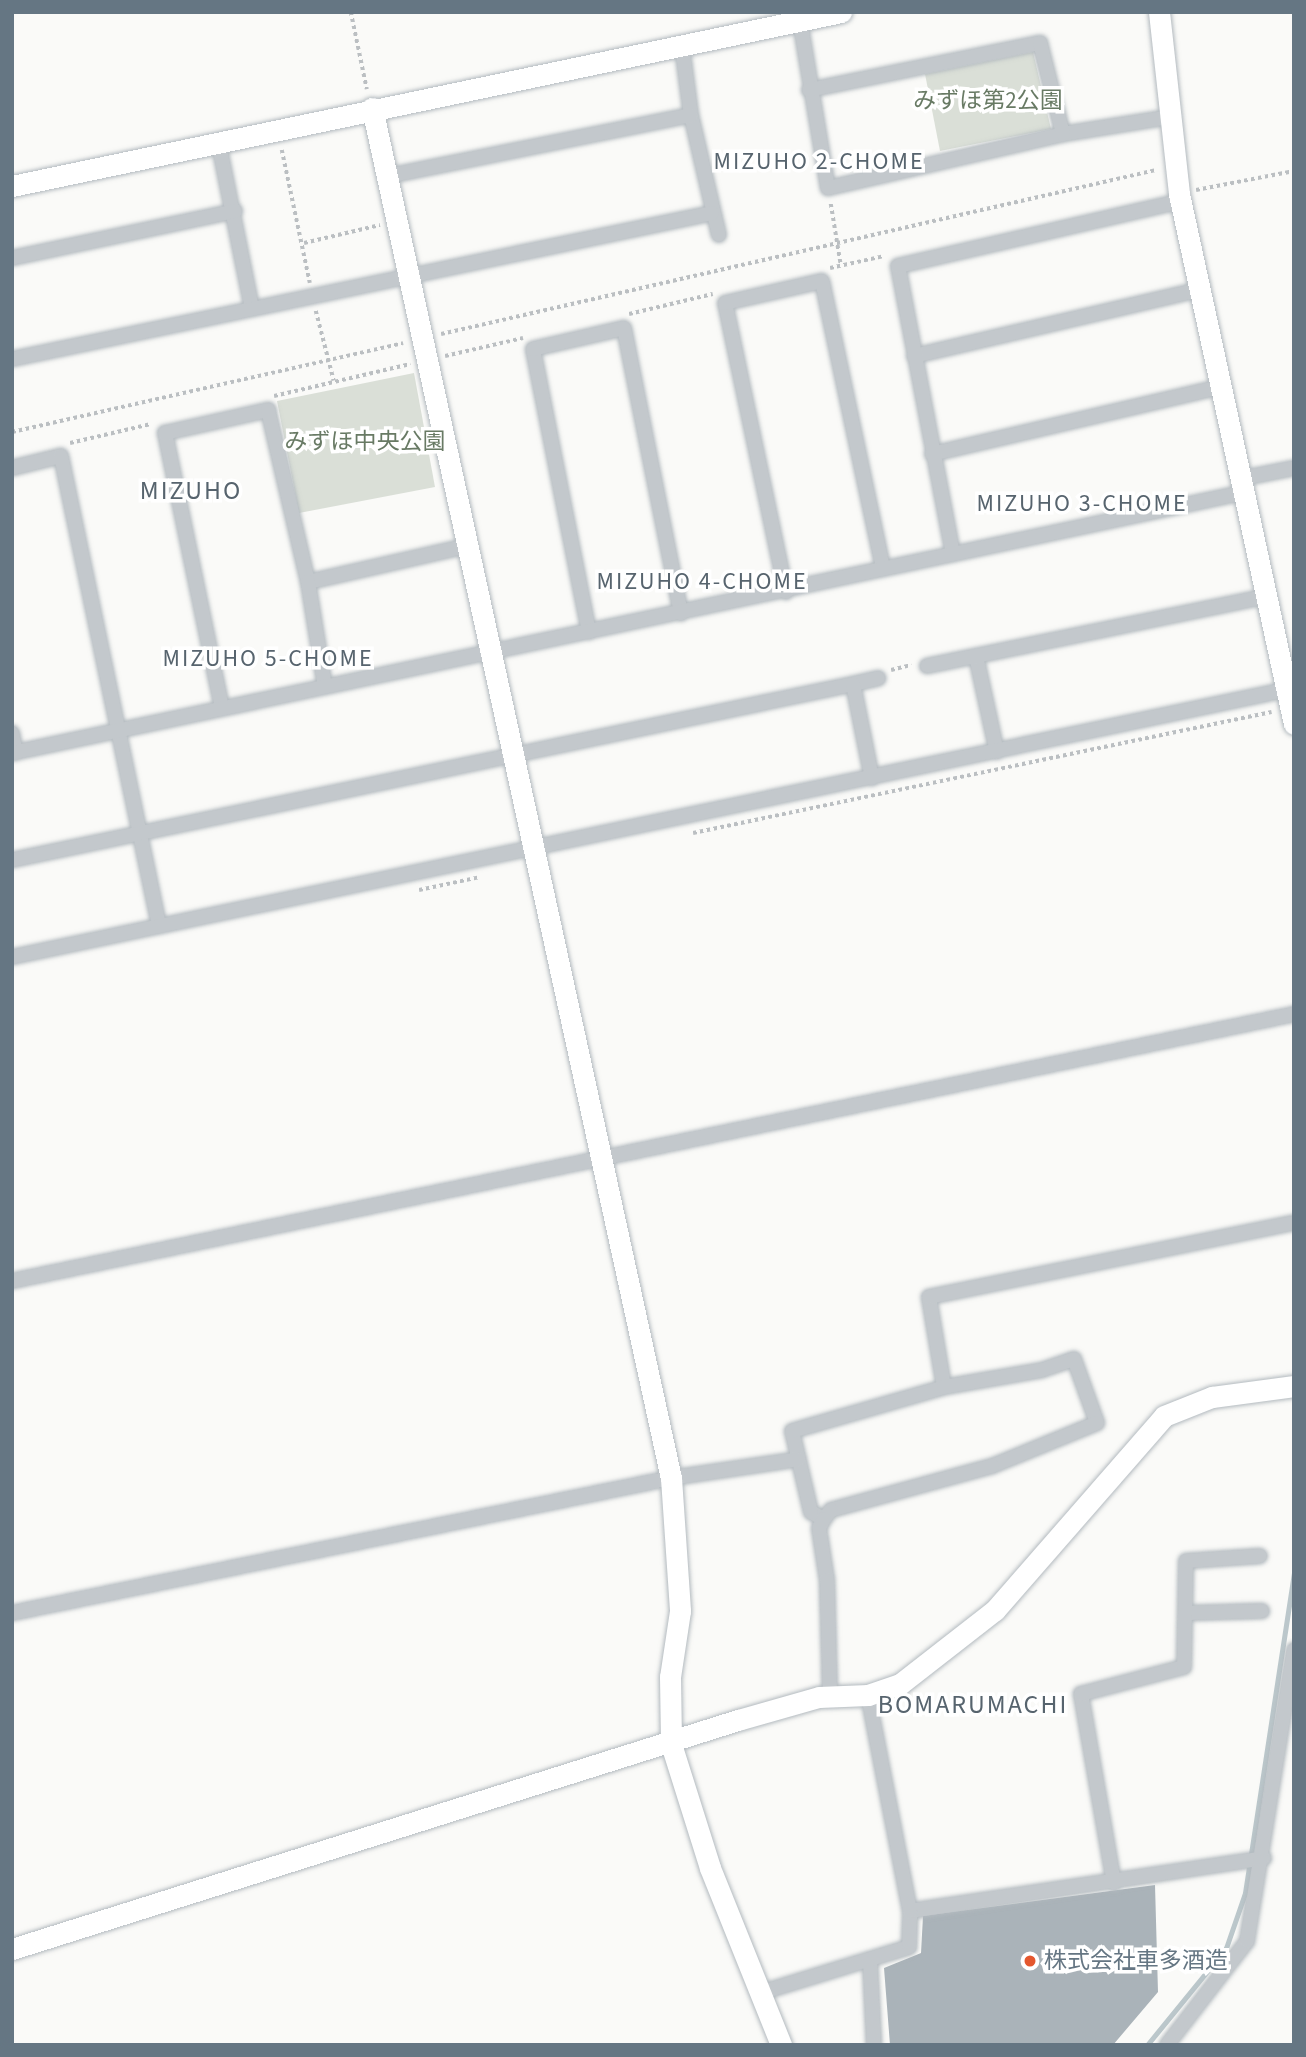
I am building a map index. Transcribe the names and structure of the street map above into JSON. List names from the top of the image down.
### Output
{
  "districts": [
    "MIZUHO 2-CHOME",
    "MIZUHO",
    "MIZUHO 3-CHOME",
    "MIZUHO 4-CHOME",
    "MIZUHO 5-CHOME",
    "BOMARUMACHI"
  ],
  "parks": ["みずほ第2公園", "みずほ中央公園"],
  "places": ["株式会社車多酒造"]
}
